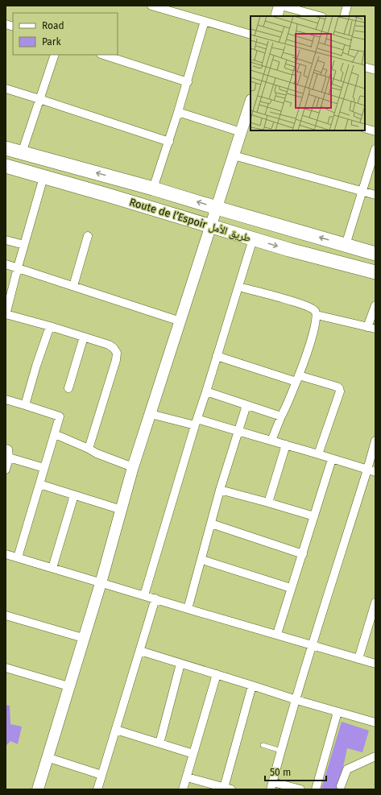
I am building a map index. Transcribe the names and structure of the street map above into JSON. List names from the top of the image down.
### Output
{
  "streets": {
    "highway": ["Route de l’Espoir طريق الأمل"]
  },
  "legend": ["Road", "Park"],
  "scale_bar": "50 m"
}
